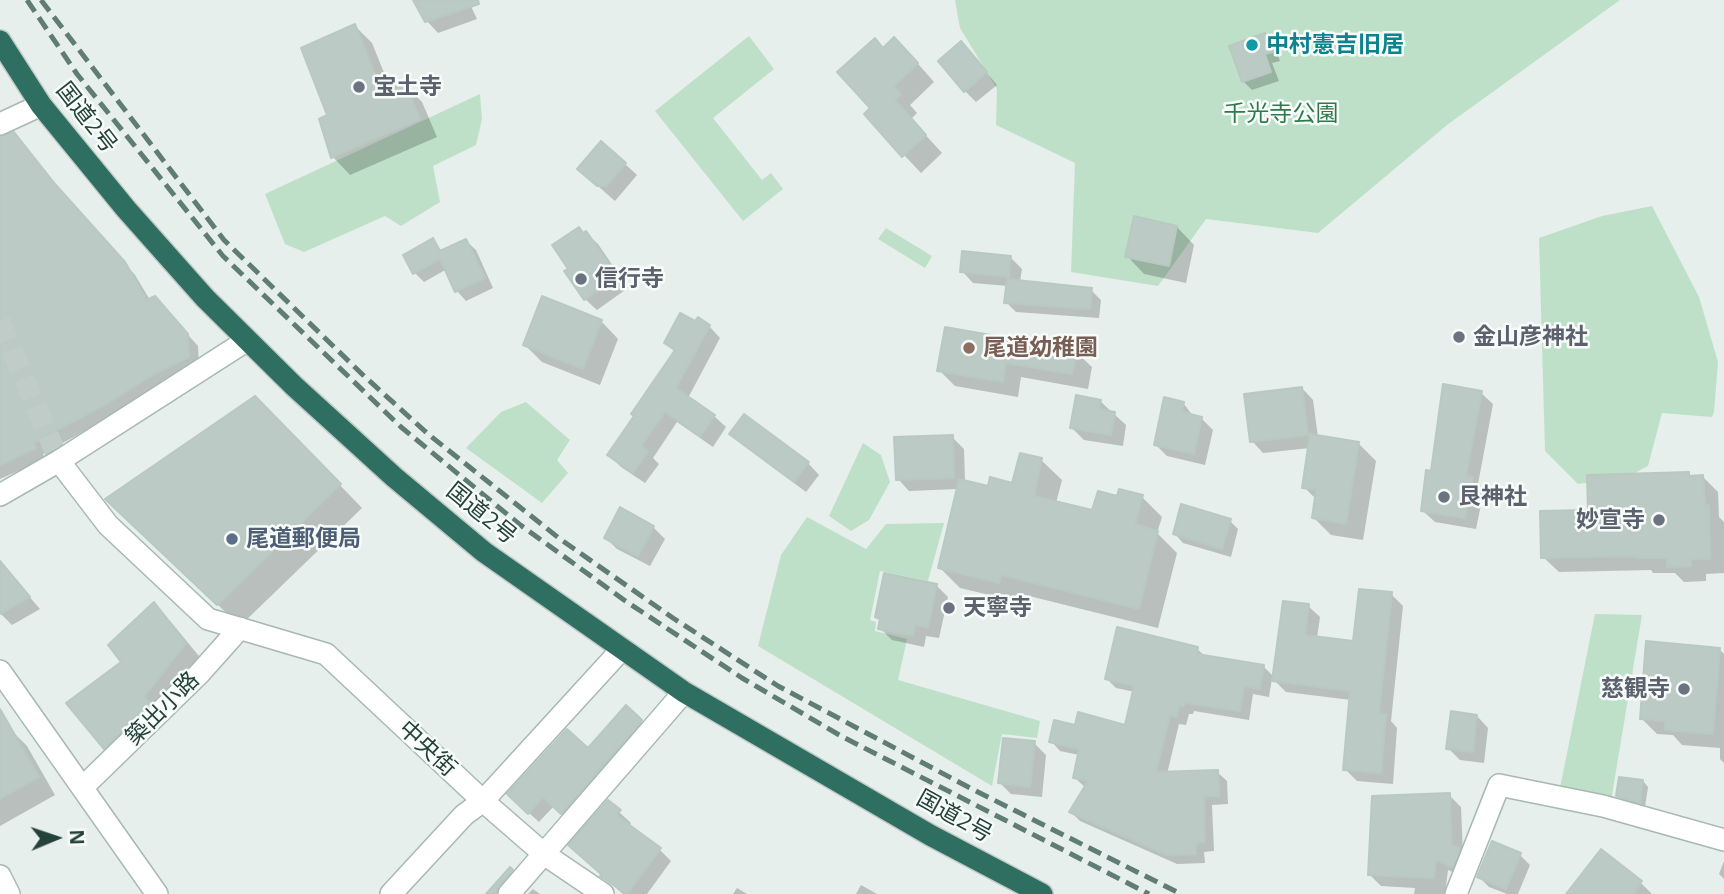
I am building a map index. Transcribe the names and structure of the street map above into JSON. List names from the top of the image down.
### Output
{
  "streets": {
    "highway": ["国道2号"],
    "street": ["築出小路", "中央街"]
  },
  "crossings": [
    ["築出小路", "中央街"]
  ],
  "parks": ["千光寺公園"],
  "places": [
    "中村憲吉旧居",
    "宝土寺",
    "信行寺",
    "金山彦神社",
    "尾道幼稚園",
    "艮神社",
    "妙宣寺",
    "尾道郵便局",
    "天寧寺",
    "慈観寺"
  ],
  "north": "right"
}
